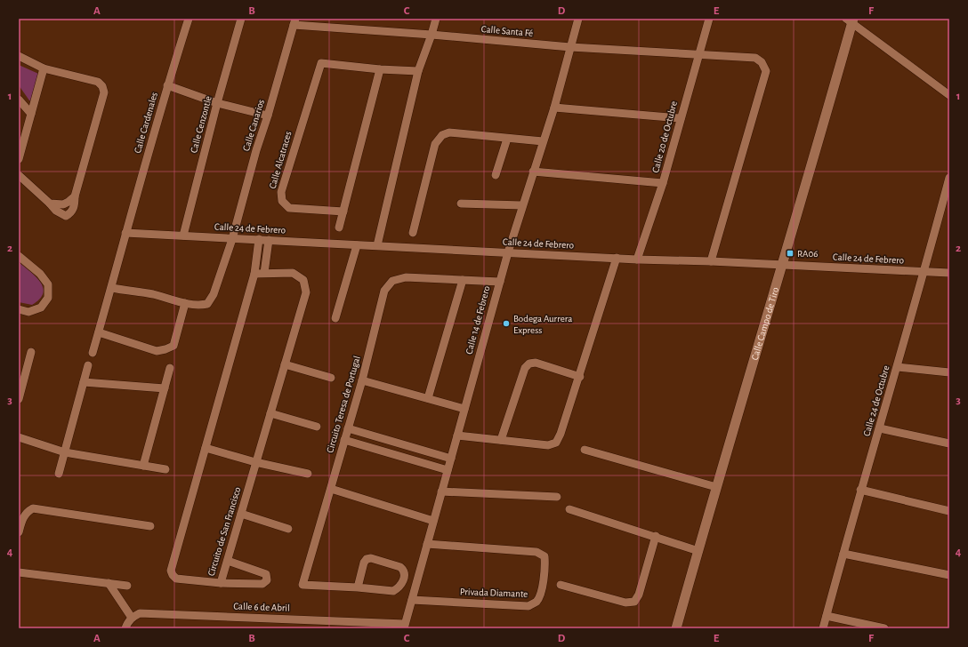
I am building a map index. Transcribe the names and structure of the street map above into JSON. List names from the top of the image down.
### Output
{
  "streets": {
    "street": [
      "Calle Santa Fé",
      "Calle Cardenales",
      "Calle Cenzontle",
      "Calle Canarios",
      "Calle 20 de Octubre",
      "Calle Alcatraces",
      "Calle 24 de Febrero",
      "Calle 14 de Febrero",
      "Calle Campo de Tiro",
      "Calle 24 de Octubre",
      "Circuito Teresa de Portugal",
      "Circuito de San Francisco",
      "Privada Diamante",
      "Calle 6 de Abril"
    ]
  },
  "crossings": [
    ["Calle Santa Fé", "Calle Canarios"],
    ["Calle Santa Fé", "Calle 20 de Octubre"],
    ["Calle Santa Fé", "Calle 24 de Febrero"],
    ["Calle Santa Fé", "Calle 14 de Febrero"],
    ["Calle Cardenales", "Calle 24 de Febrero"],
    ["Calle Cenzontle", "Calle 24 de Febrero"],
    ["Calle Canarios", "Calle 24 de Febrero"],
    ["Calle 20 de Octubre", "Calle 24 de Febrero"],
    ["Calle 24 de Febrero", "Calle 14 de Febrero"],
    ["Calle 24 de Febrero", "Calle Campo de Tiro"],
    ["Calle 24 de Febrero", "Calle 24 de Octubre"],
    ["Calle 24 de Febrero", "Circuito de San Francisco"],
    ["Calle 14 de Febrero", "Circuito Teresa de Portugal"],
    ["Calle 14 de Febrero", "Privada Diamante"],
    ["Calle 14 de Febrero", "Calle 6 de Abril"]
  ],
  "places": {
    "transit": ["RA06"],
    "other": ["Bodega Aurrera Express"]
  },
  "grid": {
    "columns": [
      "A",
      "B",
      "C",
      "D",
      "E",
      "F"
    ],
    "rows": [
      "1",
      "2",
      "3",
      "4"
    ]
  }
}
